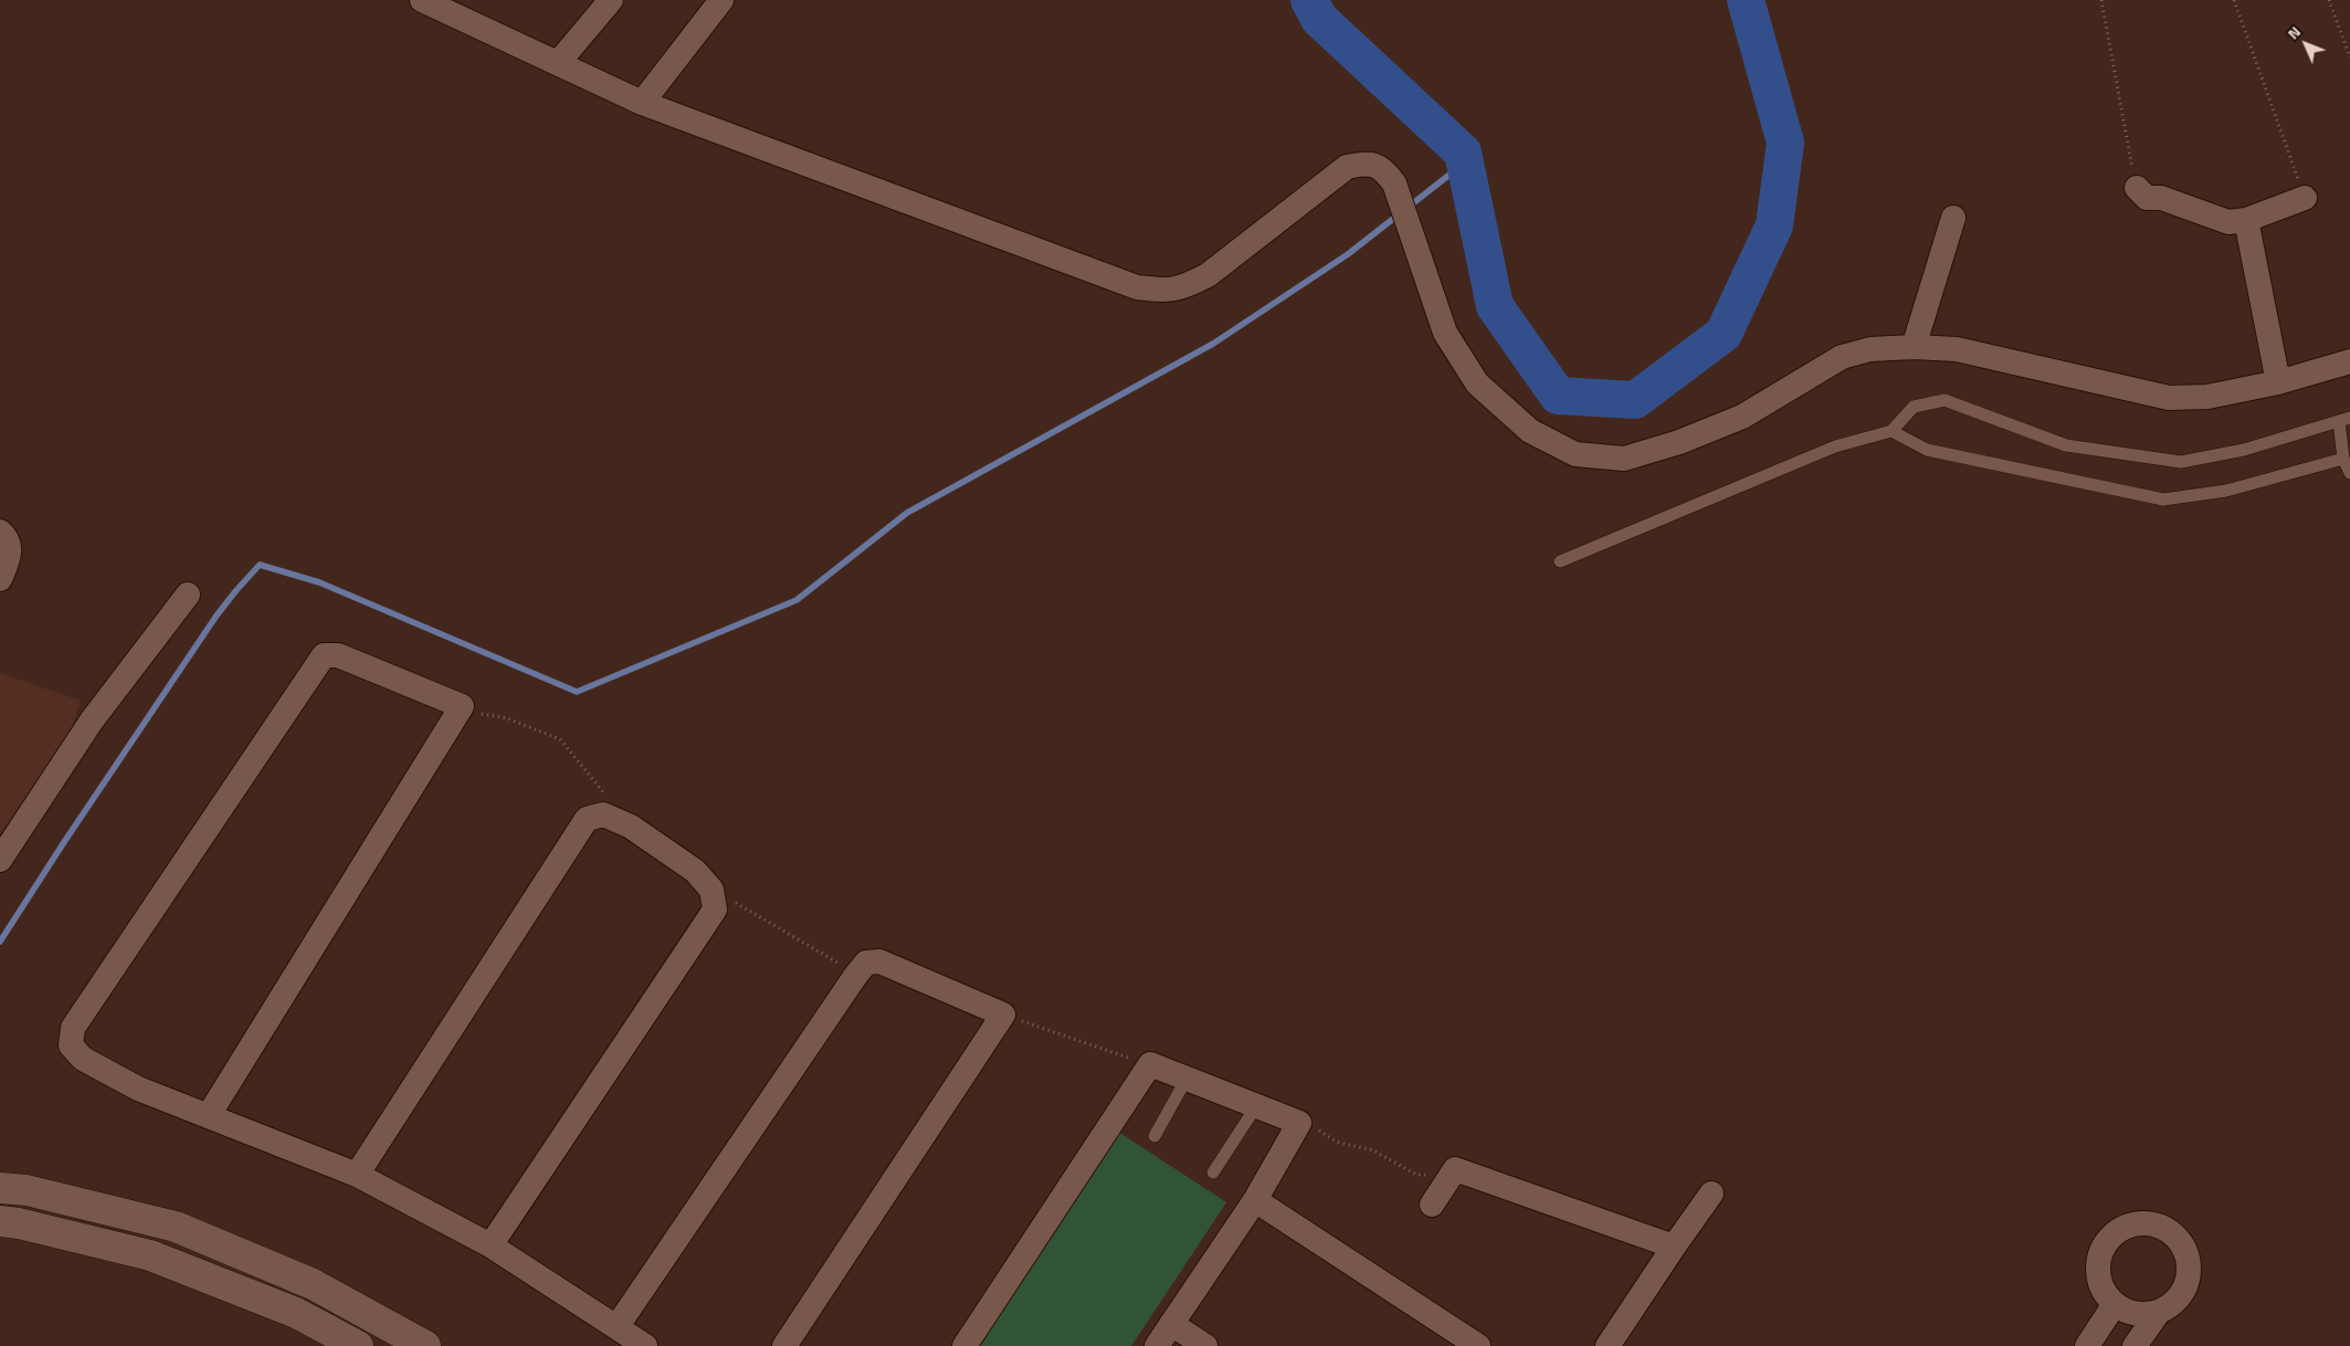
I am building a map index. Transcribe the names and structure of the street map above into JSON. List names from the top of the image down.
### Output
{
  "north": "top left"
}
